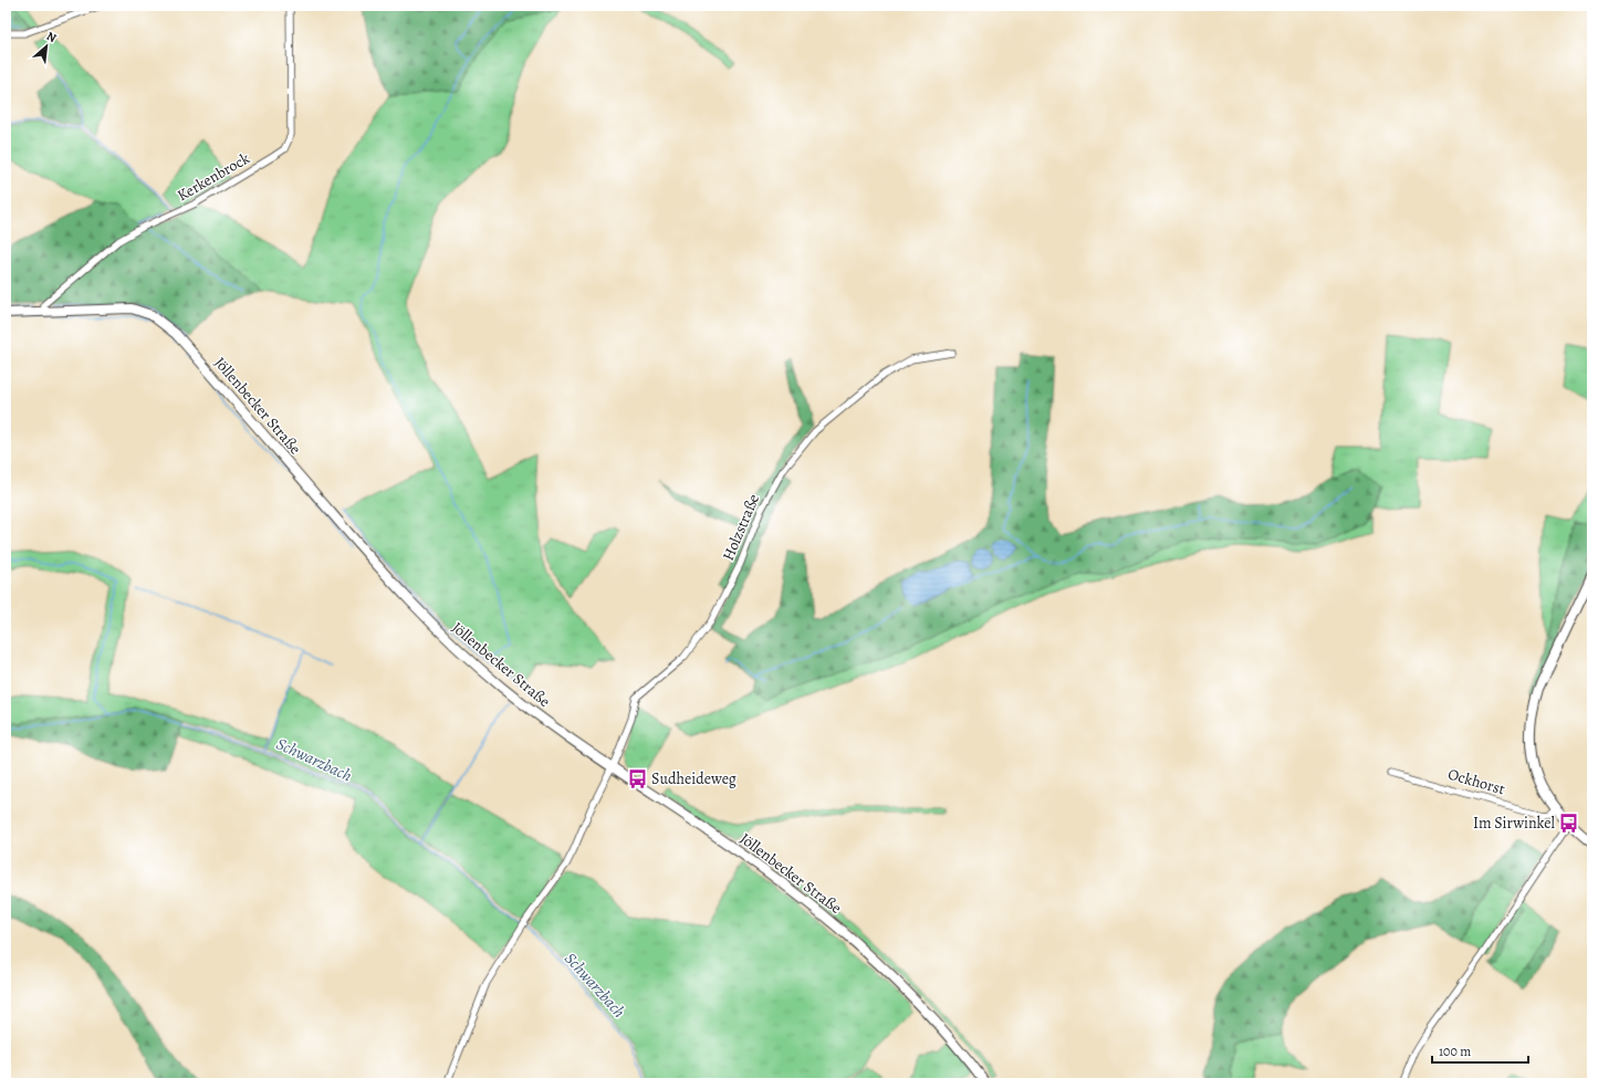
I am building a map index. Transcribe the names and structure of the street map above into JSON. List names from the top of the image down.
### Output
{
  "streets": {
    "street": [
      "Kerkenbrock",
      "Jöllenbecker Straße",
      "Holzstraße",
      "Ockhorst"
    ]
  },
  "crossings": [
    ["Kerkenbrock", "Jöllenbecker Straße"],
    ["Jöllenbecker Straße", "Holzstraße"]
  ],
  "water": ["Schwarzbach"],
  "places": {
    "bus stop": ["Sudheideweg", "Im Sirwinkel"]
  },
  "scale_bar": "100 m",
  "north": "top right"
}
